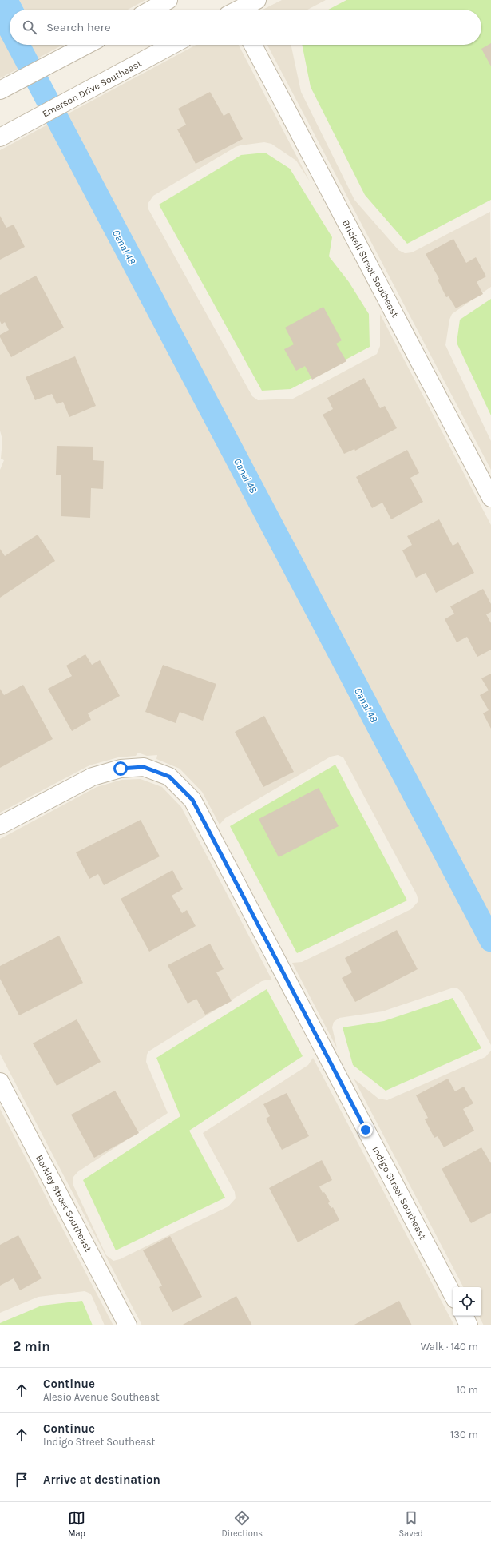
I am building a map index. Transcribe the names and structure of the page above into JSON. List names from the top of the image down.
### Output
{
  "streets": {
    "street": [
      "Emerson Drive Southeast",
      "Brickell Street Southeast",
      "Indigo Street Southeast",
      "Berkley Street Southeast"
    ]
  },
  "water": ["Canal 48"],
  "page": {
    "search": "Search here",
    "heading": ["2 min", "Walk · 140 m"],
    "list": [
      ["Continue", "Alesio Avenue Southeast", "10 m"],
      ["Continue", "Indigo Street Southeast", "130 m"],
      "Arrive at destination"
    ],
    "nav": ["Map", "Directions", "Saved"]
  }
}
